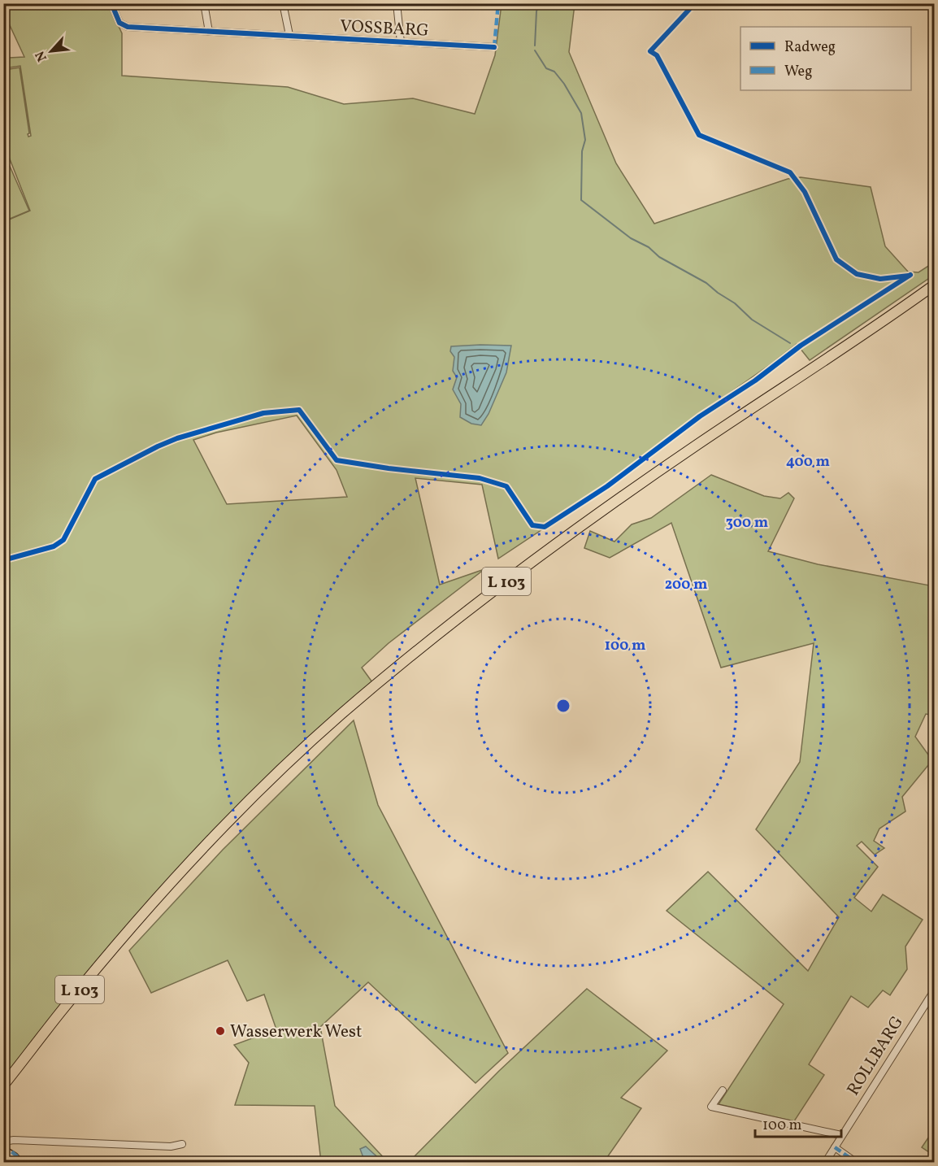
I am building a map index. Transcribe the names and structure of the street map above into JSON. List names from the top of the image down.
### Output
{
  "streets": {
    "main road": ["L 103"],
    "street": ["VOSSBARG", "ROLLBARG"]
  },
  "places": ["Wasserwerk West"],
  "legend": ["Radweg", "Weg"],
  "scale_bar": "100 m",
  "north": "bottom left",
  "rings": [
    "400 m",
    "300 m",
    "200 m",
    "100 m"
  ]
}
